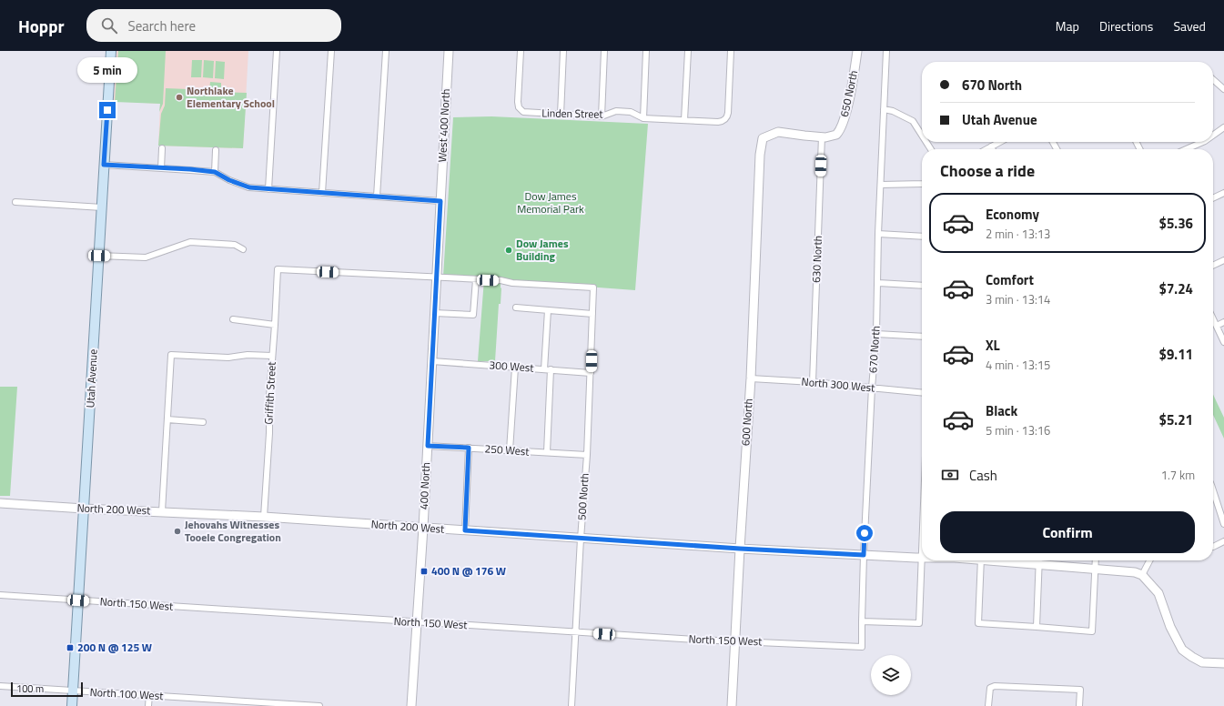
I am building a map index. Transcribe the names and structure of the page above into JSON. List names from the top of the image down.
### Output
{
  "streets": {
    "main road": ["Utah Avenue"],
    "street": [
      "650 North",
      "Linden Street",
      "West 400 North",
      "630 North",
      "670 North",
      "300 West",
      "North 300 West",
      "Griffith Street",
      "600 North",
      "250 West",
      "400 North",
      "500 North",
      "North 200 West",
      "North 150 West",
      "North 100 West"
    ]
  },
  "crossings": [
    ["650 North", "630 North"],
    ["650 North", "600 North"],
    ["West 400 North", "400 North"],
    ["630 North", "North 300 West"],
    ["630 North", "600 North"],
    ["670 North", "North 300 West"],
    ["670 North", "North 200 West"],
    ["670 North", "North 150 West"],
    ["300 West", "400 North"],
    ["300 West", "500 North"],
    ["Utah Avenue", "North 200 West"],
    ["Utah Avenue", "North 150 West"],
    ["Utah Avenue", "North 100 West"],
    ["North 300 West", "600 North"],
    ["Griffith Street", "400 North"],
    ["Griffith Street", "North 200 West"],
    ["600 North", "North 200 West"],
    ["600 North", "North 150 West"],
    ["250 West", "400 North"],
    ["250 West", "500 North"],
    ["400 North", "North 200 West"],
    ["400 North", "North 150 West"],
    ["500 North", "North 200 West"],
    ["500 North", "North 150 West"]
  ],
  "parks": ["Dow James Memorial Park"],
  "places": {
    "other": ["Northlake Elementary School", "Dow James Building", "Jehovahs Witnesses Tooele Congregation"],
    "transit": ["400 N @ 176 W", "200 N @ 125 W"]
  },
  "scale_bar": "100 m",
  "page": {
    "header": "Hoppr",
    "search": "Search here",
    "nav": ["Map", "Directions", "Saved"],
    "bubble": "5 min",
    "banner": ["670 North", "Utah Avenue"],
    "heading": "Choose a ride",
    "list": [
      {
        "name": "Economy",
        "note": "2 min · 13:13",
        "value": "$5.36"
      },
      {
        "name": "Comfort",
        "note": "3 min · 13:14",
        "value": "$7.24"
      },
      {
        "name": "XL",
        "note": "4 min · 13:15",
        "value": "$9.11"
      },
      {
        "name": "Black",
        "note": "5 min · 13:16",
        "value": "$5.21"
      }
    ],
    "pay": ["Cash", "1.7 km"],
    "buttons": "Confirm",
    "scale": "100 m"
  }
}
